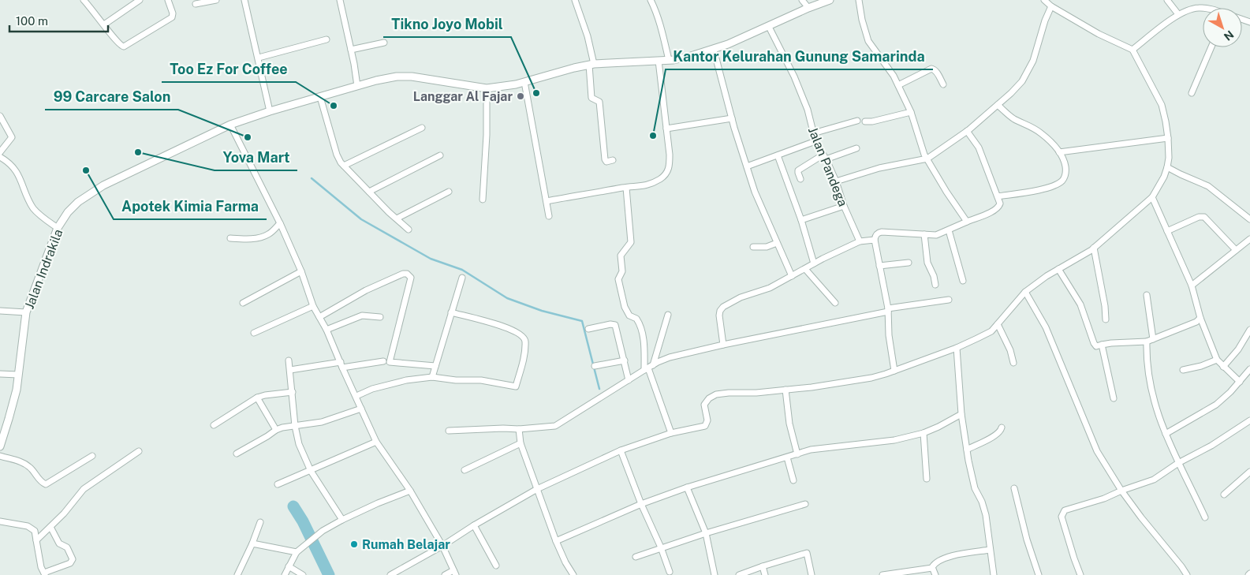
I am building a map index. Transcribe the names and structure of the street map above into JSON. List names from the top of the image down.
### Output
{
  "streets": {
    "street": ["Jalan Pandega", "Jalan Indrakila"]
  },
  "crossings": [
    ["Jalan Pandega", "Jalan Indrakila"]
  ],
  "places": [
    "Tikno Joyo Mobil",
    "Langgar Al Fajar",
    "Too Ez For Coffee",
    "Kantor Kelurahan Gunung Samarinda",
    "99 Carcare Salon",
    "Yova Mart",
    "Apotek Kimia Farma",
    "Rumah Belajar"
  ],
  "scale_bar": "100 m",
  "north": "bottom right"
}
